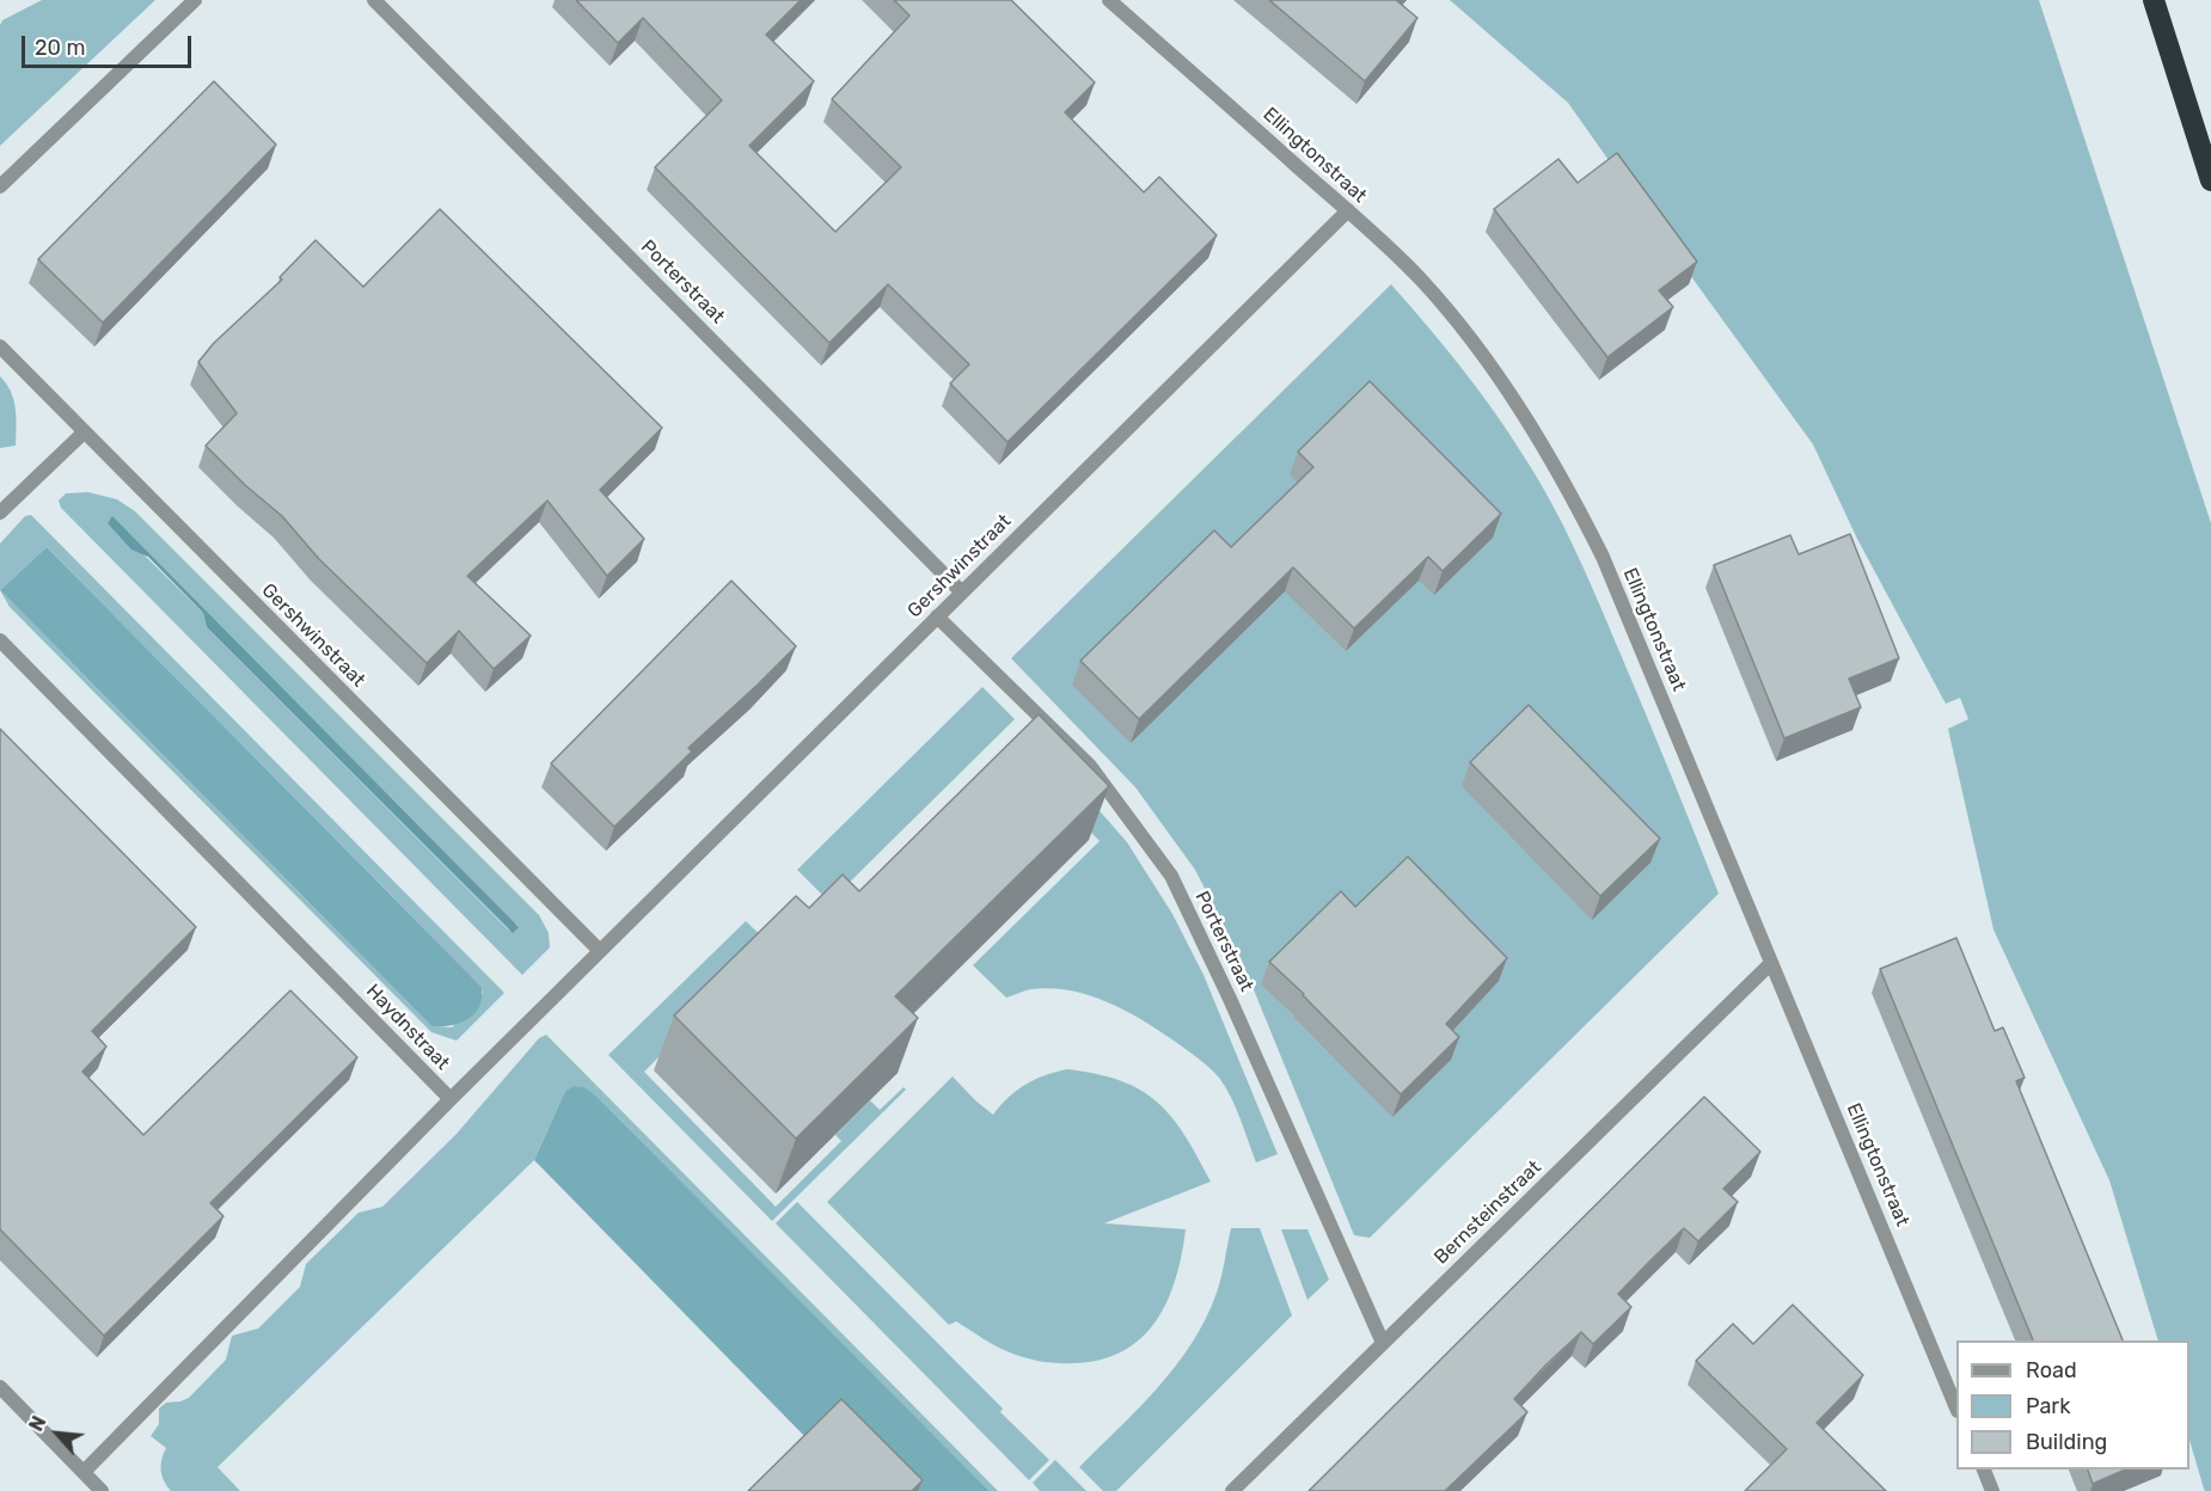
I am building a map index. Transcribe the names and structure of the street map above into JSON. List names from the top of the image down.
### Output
{
  "streets": {
    "street": [
      "Ellingtonstraat",
      "Porterstraat",
      "Gershwinstraat",
      "Haydnstraat",
      "Bernsteinstraat"
    ]
  },
  "crossings": [
    ["Ellingtonstraat", "Gershwinstraat"],
    ["Ellingtonstraat", "Bernsteinstraat"],
    ["Porterstraat", "Gershwinstraat"],
    ["Porterstraat", "Bernsteinstraat"],
    ["Gershwinstraat", "Haydnstraat"]
  ],
  "legend": ["Road", "Park", "Building"],
  "scale_bar": "20 m",
  "north": "top left"
}
